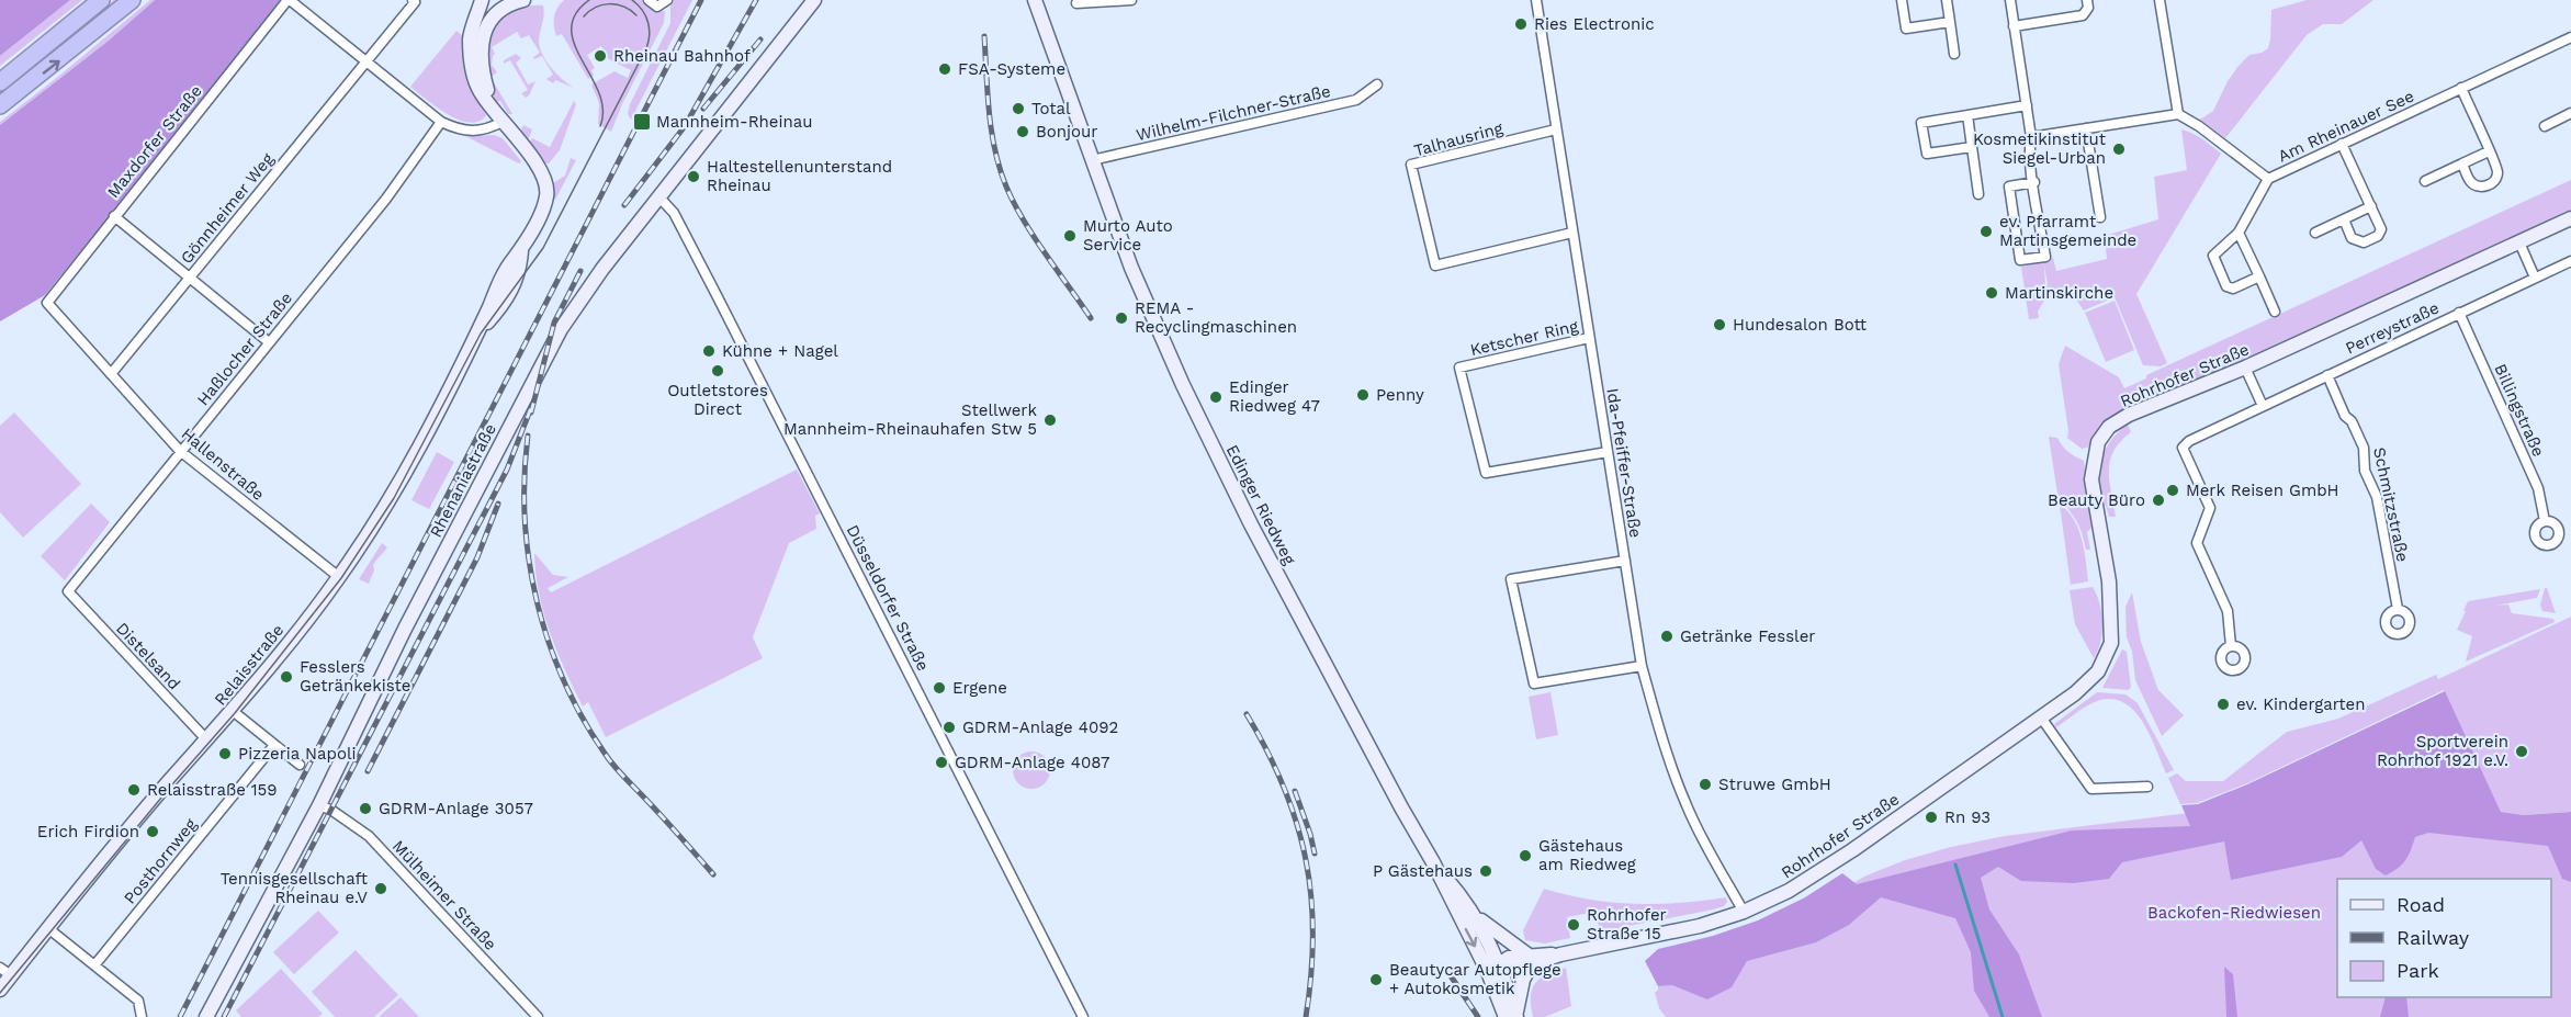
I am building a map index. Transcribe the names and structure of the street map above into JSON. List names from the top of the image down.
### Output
{
  "streets": {
    "main road": [
      "Rohrhofer Straße",
      "Rhenaniastraße",
      "Edinger Riedweg",
      "Relaisstraße"
    ],
    "street": [
      "Wilhelm-Filchner-Straße",
      "Am Rheinauer See",
      "Talhausring",
      "Maxdorfer Straße",
      "Gönnheimer Weg",
      "Perreystraße",
      "Ketscher Ring",
      "Haßlocher Straße",
      "Billingstraße",
      "Ida-Pfeiffer-Straße",
      "Hallenstraße",
      "Schmitzstraße",
      "Düsseldorfer Straße",
      "Distelsand",
      "Posthornweg",
      "Mülheimer Straße"
    ]
  },
  "crossings": [
    ["Wilhelm-Filchner-Straße", "Edinger Riedweg"],
    ["Talhausring", "Ida-Pfeiffer-Straße"],
    ["Maxdorfer Straße", "Hallenstraße"],
    ["Gönnheimer Weg", "Hallenstraße"],
    ["Perreystraße", "Billingstraße"],
    ["Perreystraße", "Schmitzstraße"],
    ["Ketscher Ring", "Ida-Pfeiffer-Straße"],
    ["Haßlocher Straße", "Hallenstraße"],
    ["Haßlocher Straße", "Distelsand"],
    ["Rohrhofer Straße", "Ida-Pfeiffer-Straße"],
    ["Rohrhofer Straße", "Edinger Riedweg"],
    ["Hallenstraße", "Relaisstraße"],
    ["Rhenaniastraße", "Düsseldorfer Straße"],
    ["Rhenaniastraße", "Mülheimer Straße"],
    ["Distelsand", "Relaisstraße"]
  ],
  "parks": ["Backofen-Riedwiesen"],
  "places": {
    "other": [
      "Ries Electronic",
      "Rheinau Bahnhof",
      "FSA-Systeme",
      "Total",
      "Bonjour",
      "Kosmetikinstitut Siegel-Urban",
      "Haltestellenunterstand Rheinau",
      "ev. Pfarramt Martinsgemeinde",
      "Murto Auto Service",
      "Martinskirche",
      "REMA - Recyclingmaschinen",
      "Hundesalon Bott",
      "Kühne + Nagel",
      "Outletstores Direct",
      "Penny",
      "Edinger Riedweg 47",
      "Stellwerk Mannheim-Rheinauhafen Stw 5",
      "Merk Reisen GmbH",
      "Beauty Büro",
      "Getränke Fessler",
      "Fesslers Getränkekiste",
      "Ergene",
      "ev. Kindergarten",
      "GDRM-Anlage 4092",
      "Sportverein Rohrhof 1921 e.V.",
      "Pizzeria Napoli",
      "GDRM-Anlage 4087",
      "Struwe GmbH",
      "Relaisstraße 159",
      "GDRM-Anlage 3057",
      "Rn 93",
      "Erich Firdion",
      "Gästehaus am Riedweg",
      "P Gästehaus",
      "Tennisgesellschaft Rheinau e.V",
      "Rohrhofer Straße 15",
      "Beautycar Autopflege + Autokosmetik"
    ],
    "transit": ["Mannheim-Rheinau"]
  },
  "legend": ["Road", "Railway", "Park"]
}
